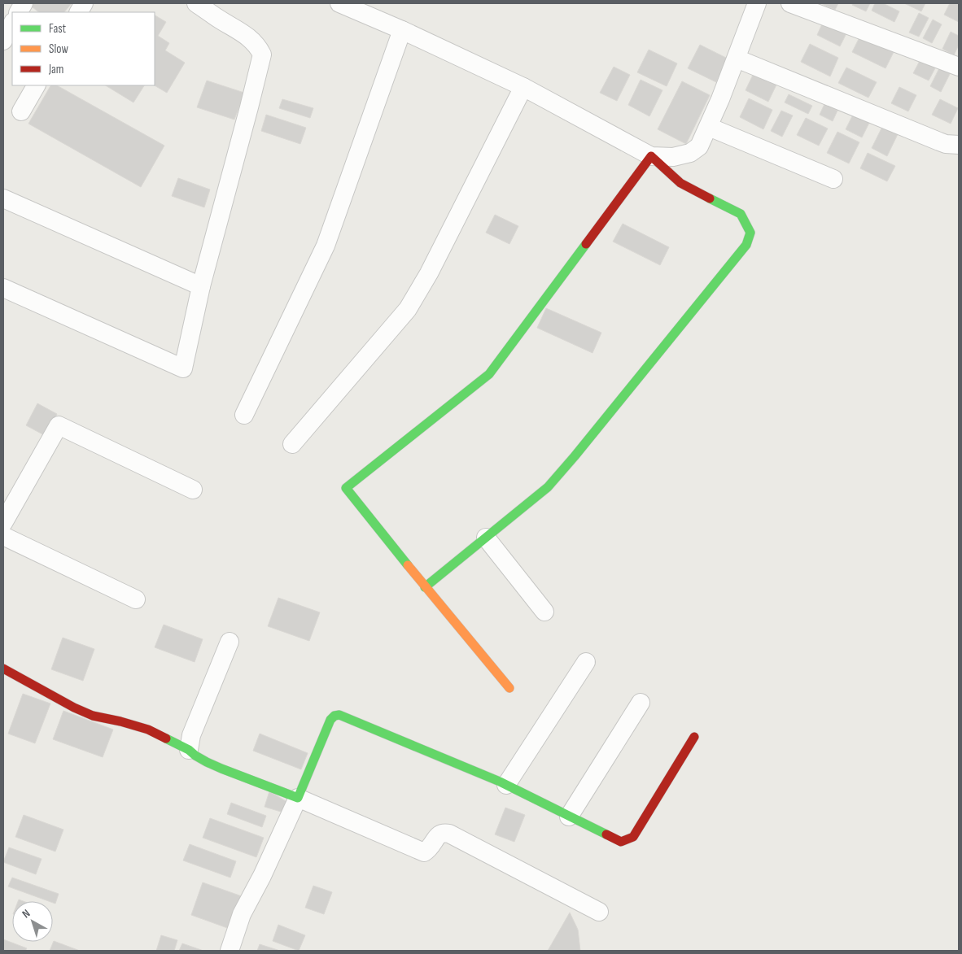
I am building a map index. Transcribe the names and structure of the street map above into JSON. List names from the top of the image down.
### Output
{
  "legend": ["Fast", "Slow", "Jam"],
  "north": "top left"
}
